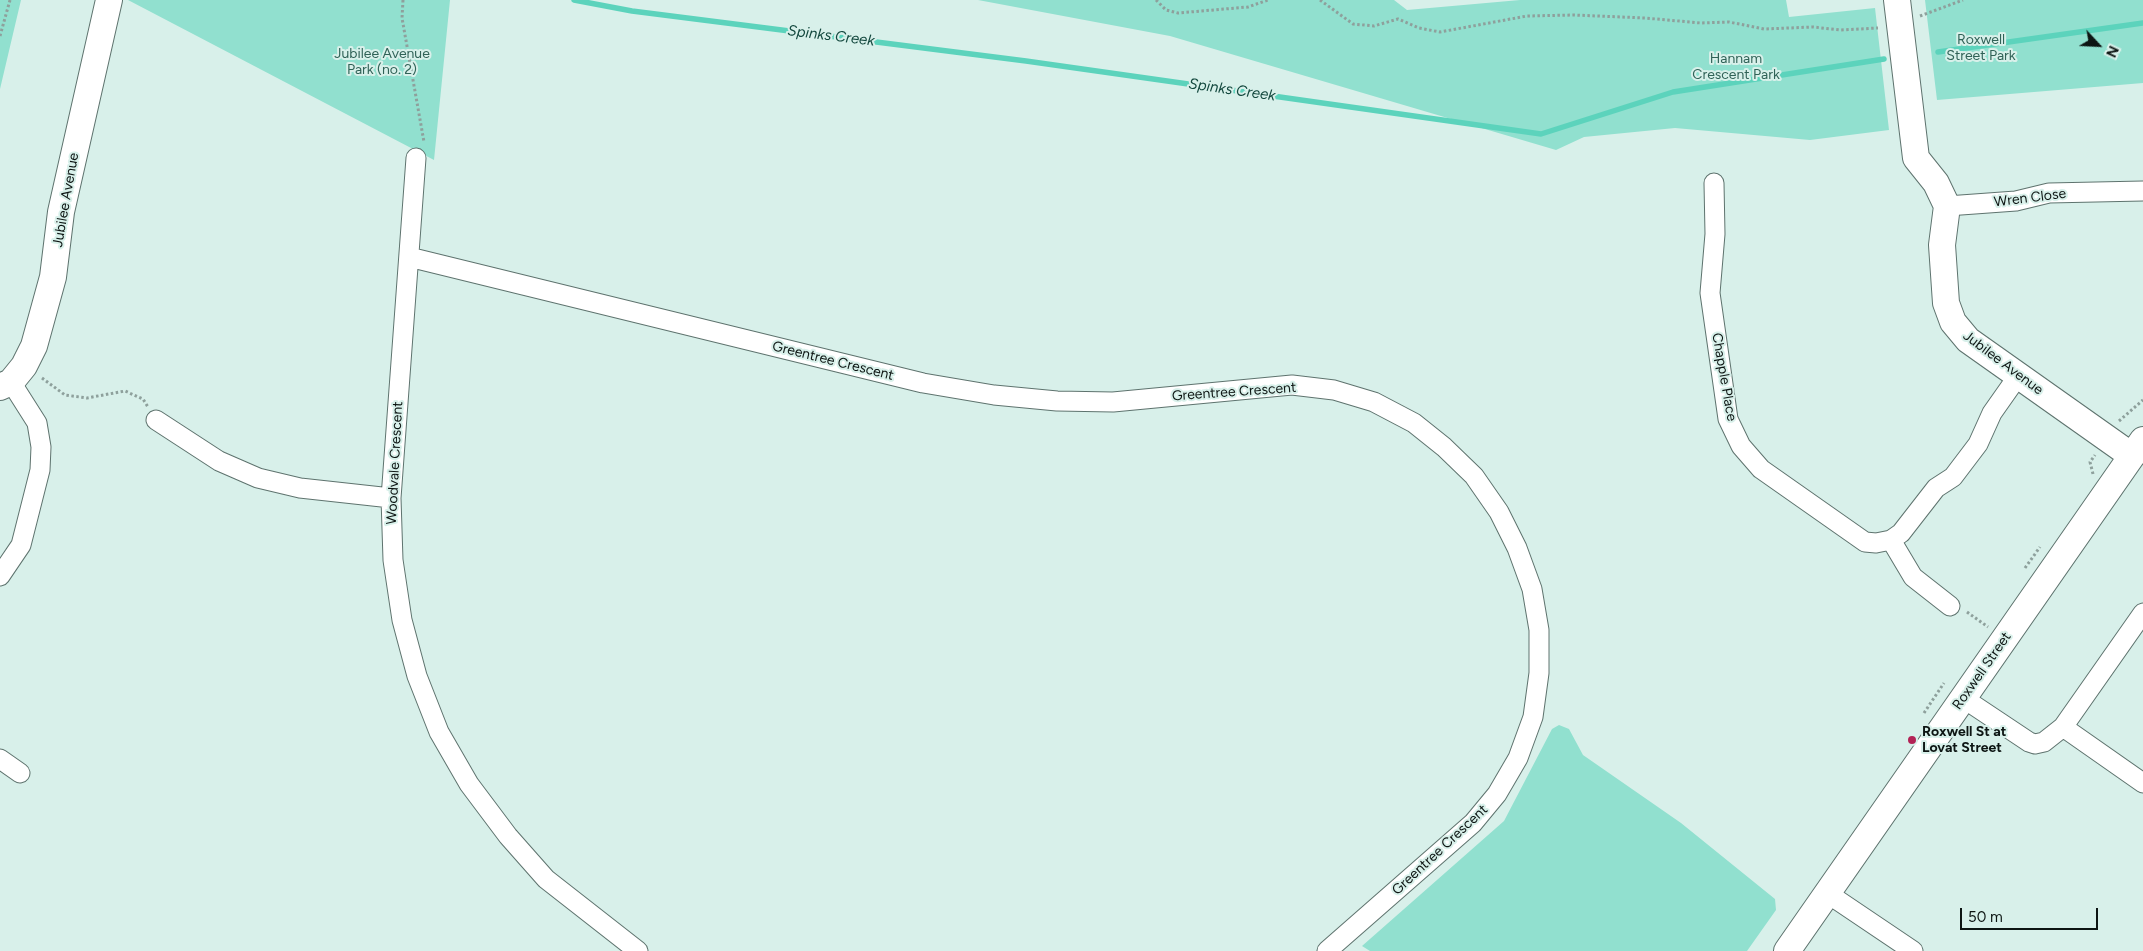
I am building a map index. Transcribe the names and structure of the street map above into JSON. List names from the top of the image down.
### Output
{
  "streets": {
    "street": [
      "Wren Close",
      "Jubilee Avenue",
      "Greentree Crescent",
      "Chapple Place",
      "Woodvale Crescent",
      "Roxwell Street"
    ]
  },
  "crossings": [
    ["Wren Close", "Jubilee Avenue"],
    ["Jubilee Avenue", "Roxwell Street"],
    ["Greentree Crescent", "Woodvale Crescent"]
  ],
  "water": ["Spinks Creek"],
  "parks": ["Roxwell Street Park", "Jubilee Avenue Park (no. 2)", "Hannam Crescent Park"],
  "places": ["Roxwell St at Lovat Street"],
  "scale_bar": "50 m",
  "north": "bottom right"
}
